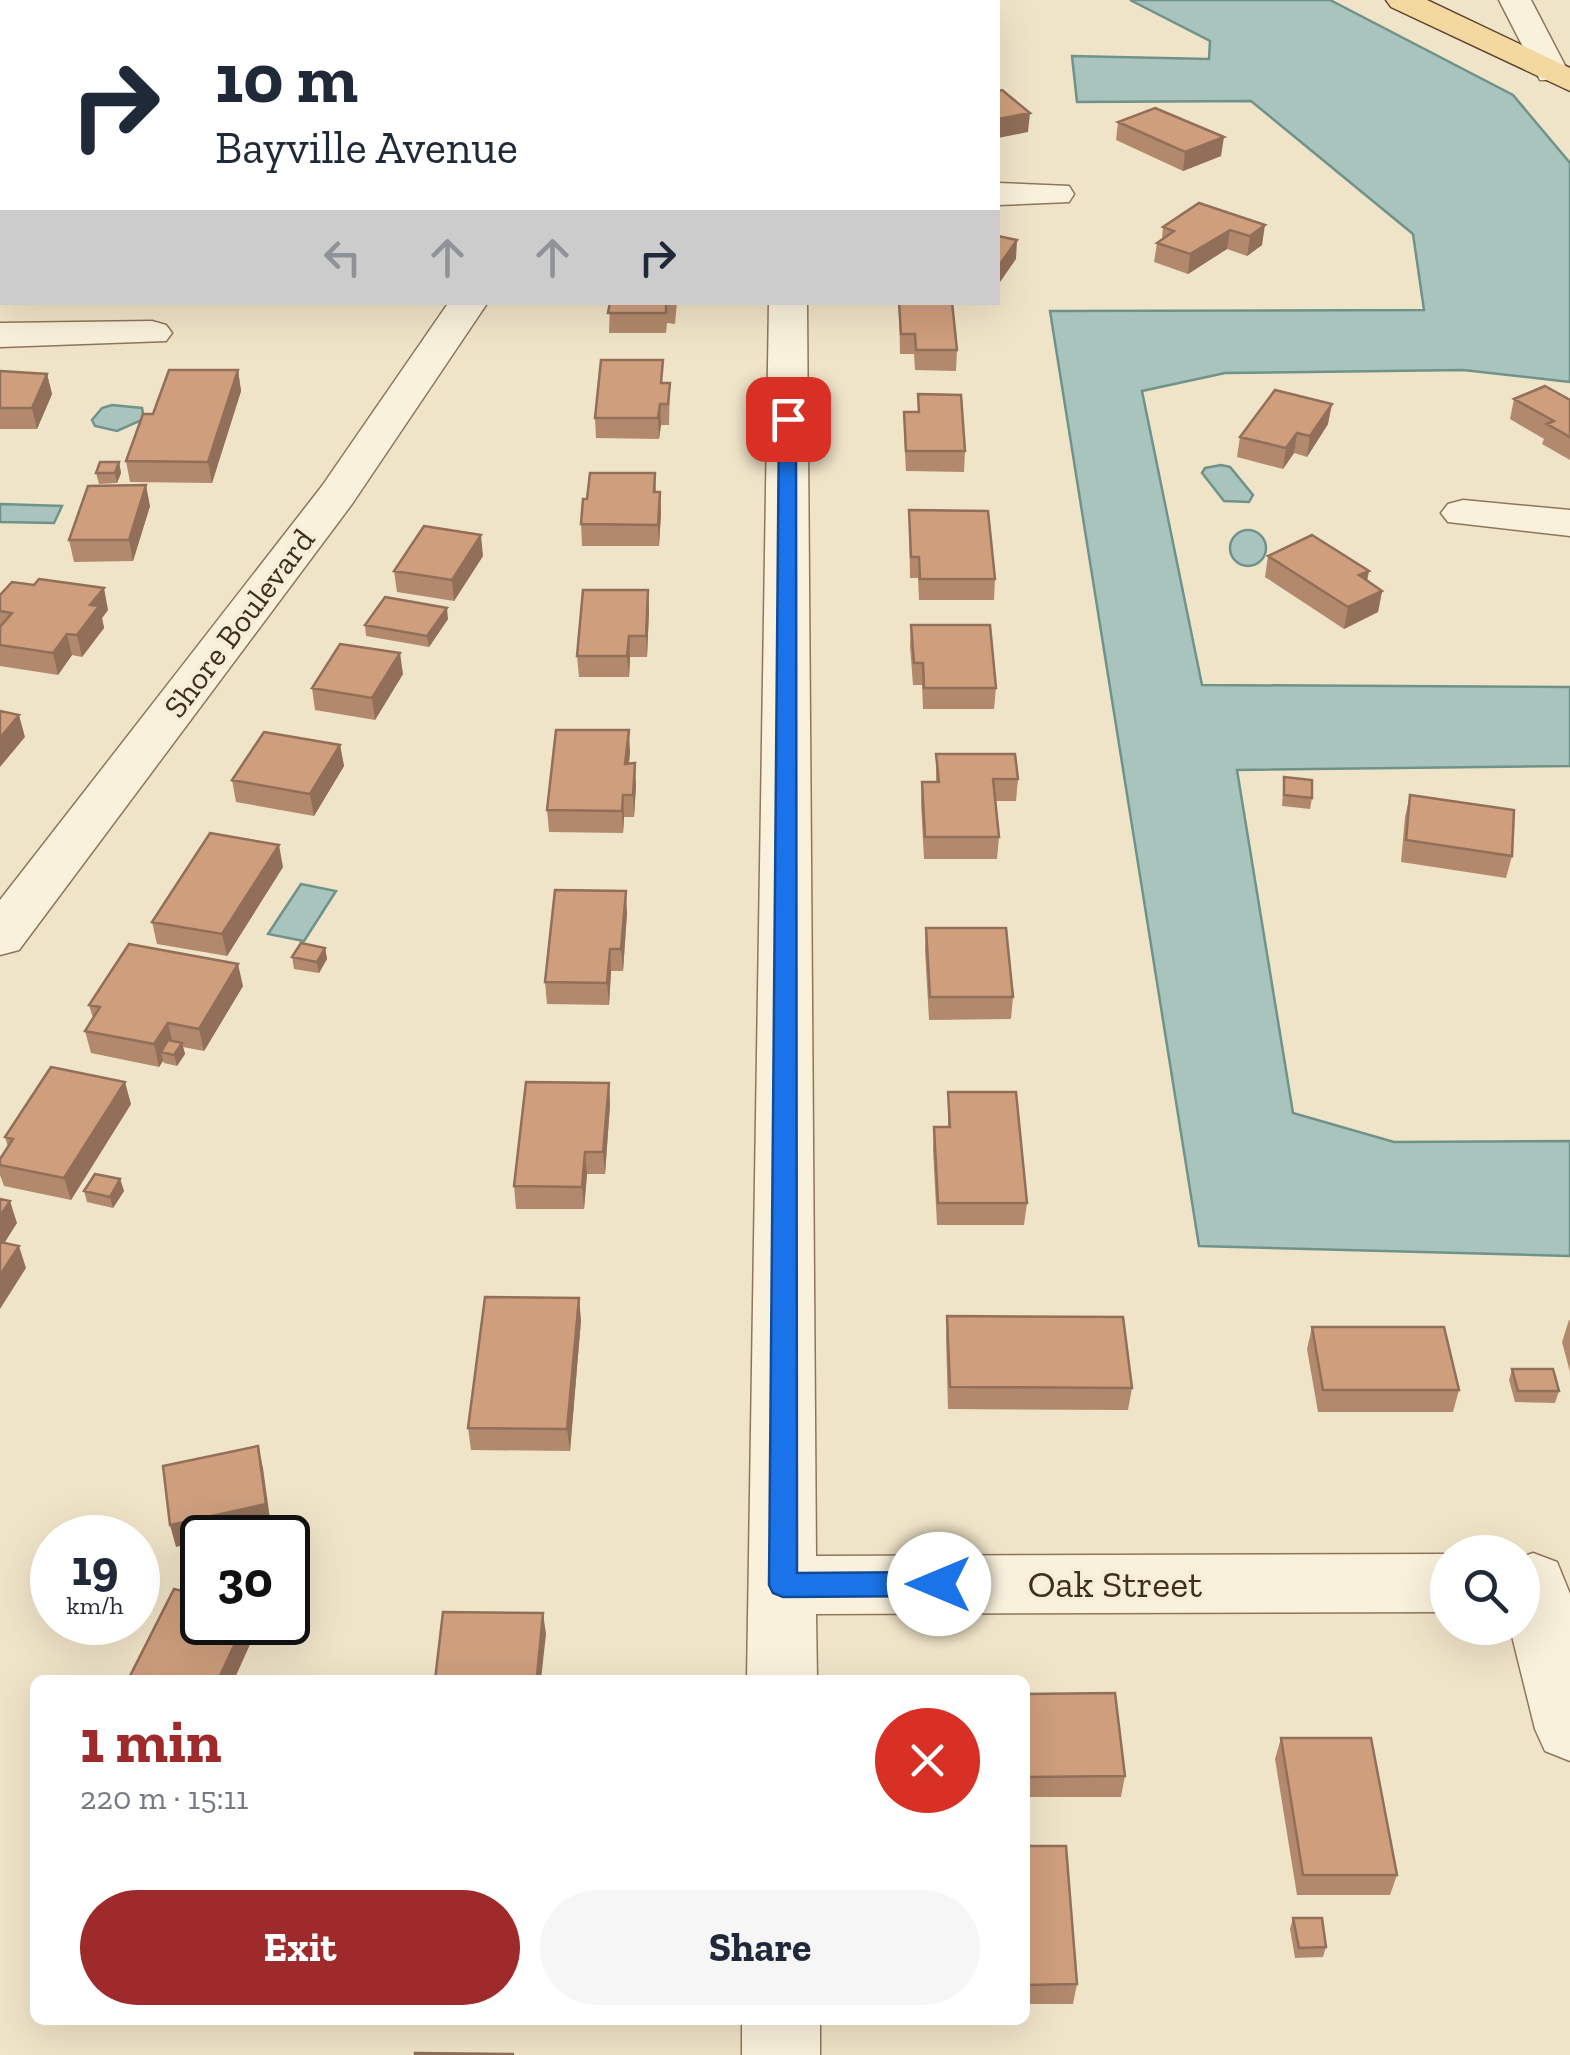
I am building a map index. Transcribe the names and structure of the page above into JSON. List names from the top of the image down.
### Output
{
  "streets": {
    "street": ["Shore Boulevard", "Oak Street"]
  },
  "page": {
    "turn": ["10 m", "Bayville Avenue"],
    "speed": "19 km/h",
    "limit": "30",
    "heading": ["1 min", "220 m · 15:11"],
    "buttons": ["Exit", "Share"]
  }
}
